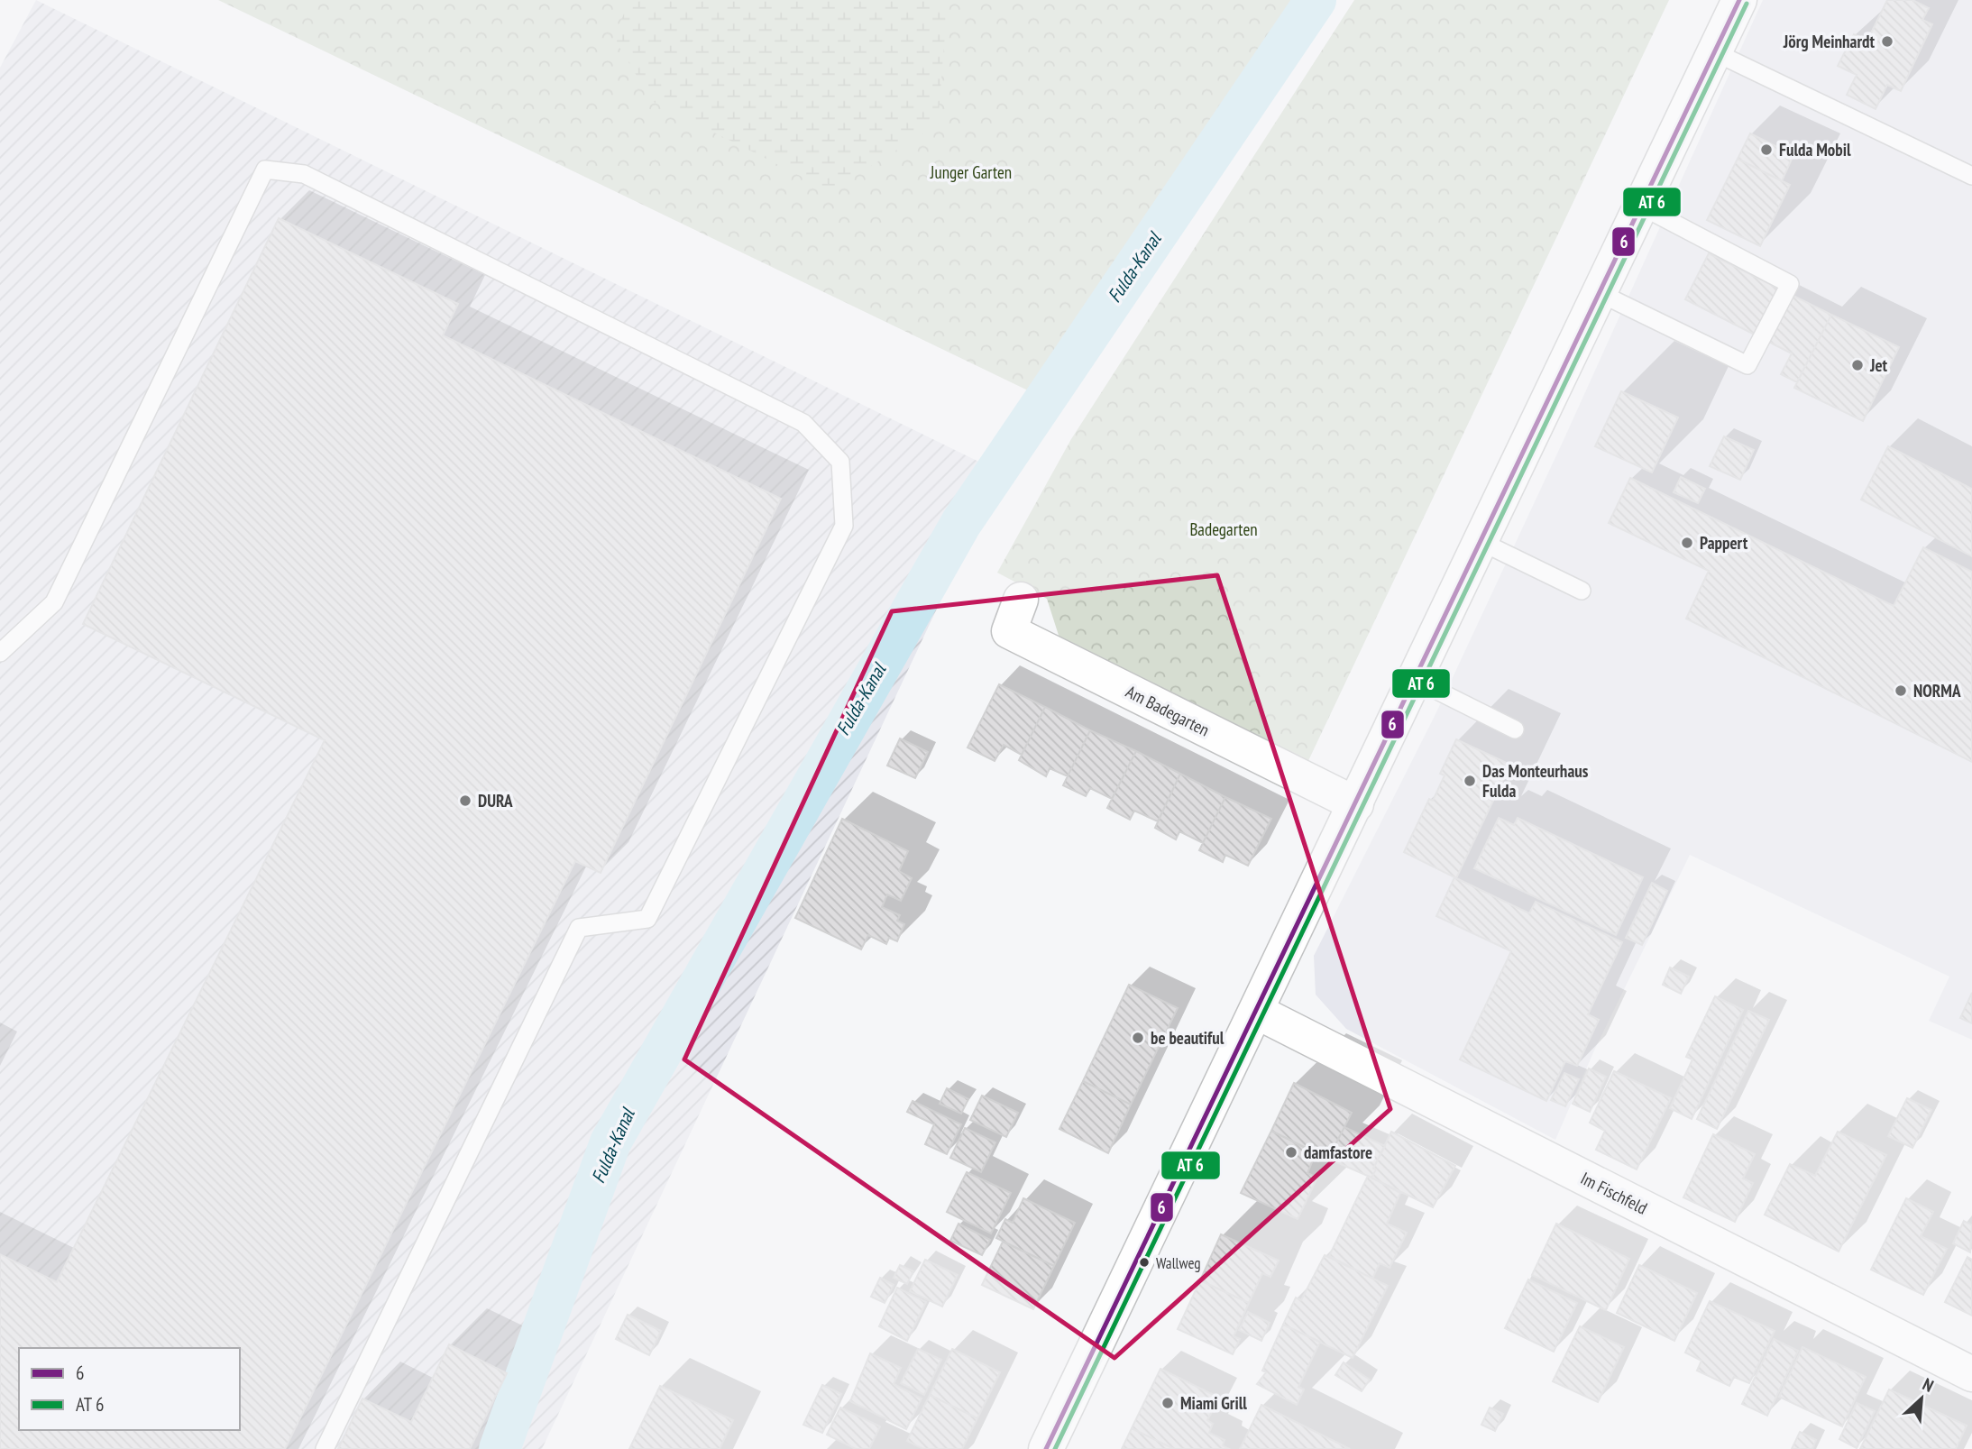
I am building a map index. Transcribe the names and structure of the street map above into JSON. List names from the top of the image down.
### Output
{
  "streets": {
    "main road": ["Am Badegarten", "Im Fischfeld"]
  },
  "water": ["Fulda-Kanal"],
  "parks": ["Junger Garten", "Badegarten"],
  "places": [
    "Jörg Meinhardt",
    "Fulda Mobil",
    "Jet",
    "Pappert",
    "NORMA",
    "Das Monteurhaus Fulda",
    "DURA",
    "be beautiful",
    "damfastore",
    "Wallweg",
    "Miami Grill"
  ],
  "lines": ["transit line 6"],
  "legend": ["6", "AT 6"],
  "north": "top right"
}
